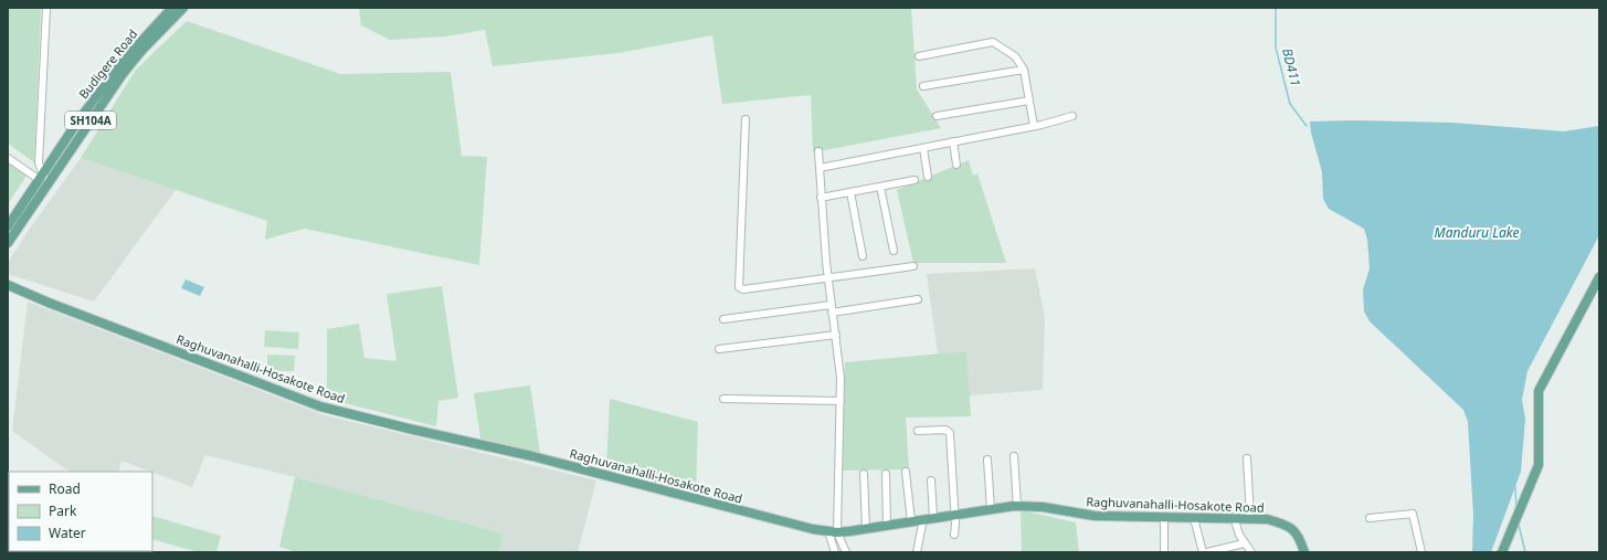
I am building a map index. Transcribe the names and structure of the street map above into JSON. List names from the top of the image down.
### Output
{
  "streets": {
    "main road": ["Budigere Road", "SH104A", "Raghuvanahalli-Hosakote Road"]
  },
  "water": ["BD411", "Manduru Lake"],
  "legend": ["Road", "Park", "Water"]
}
